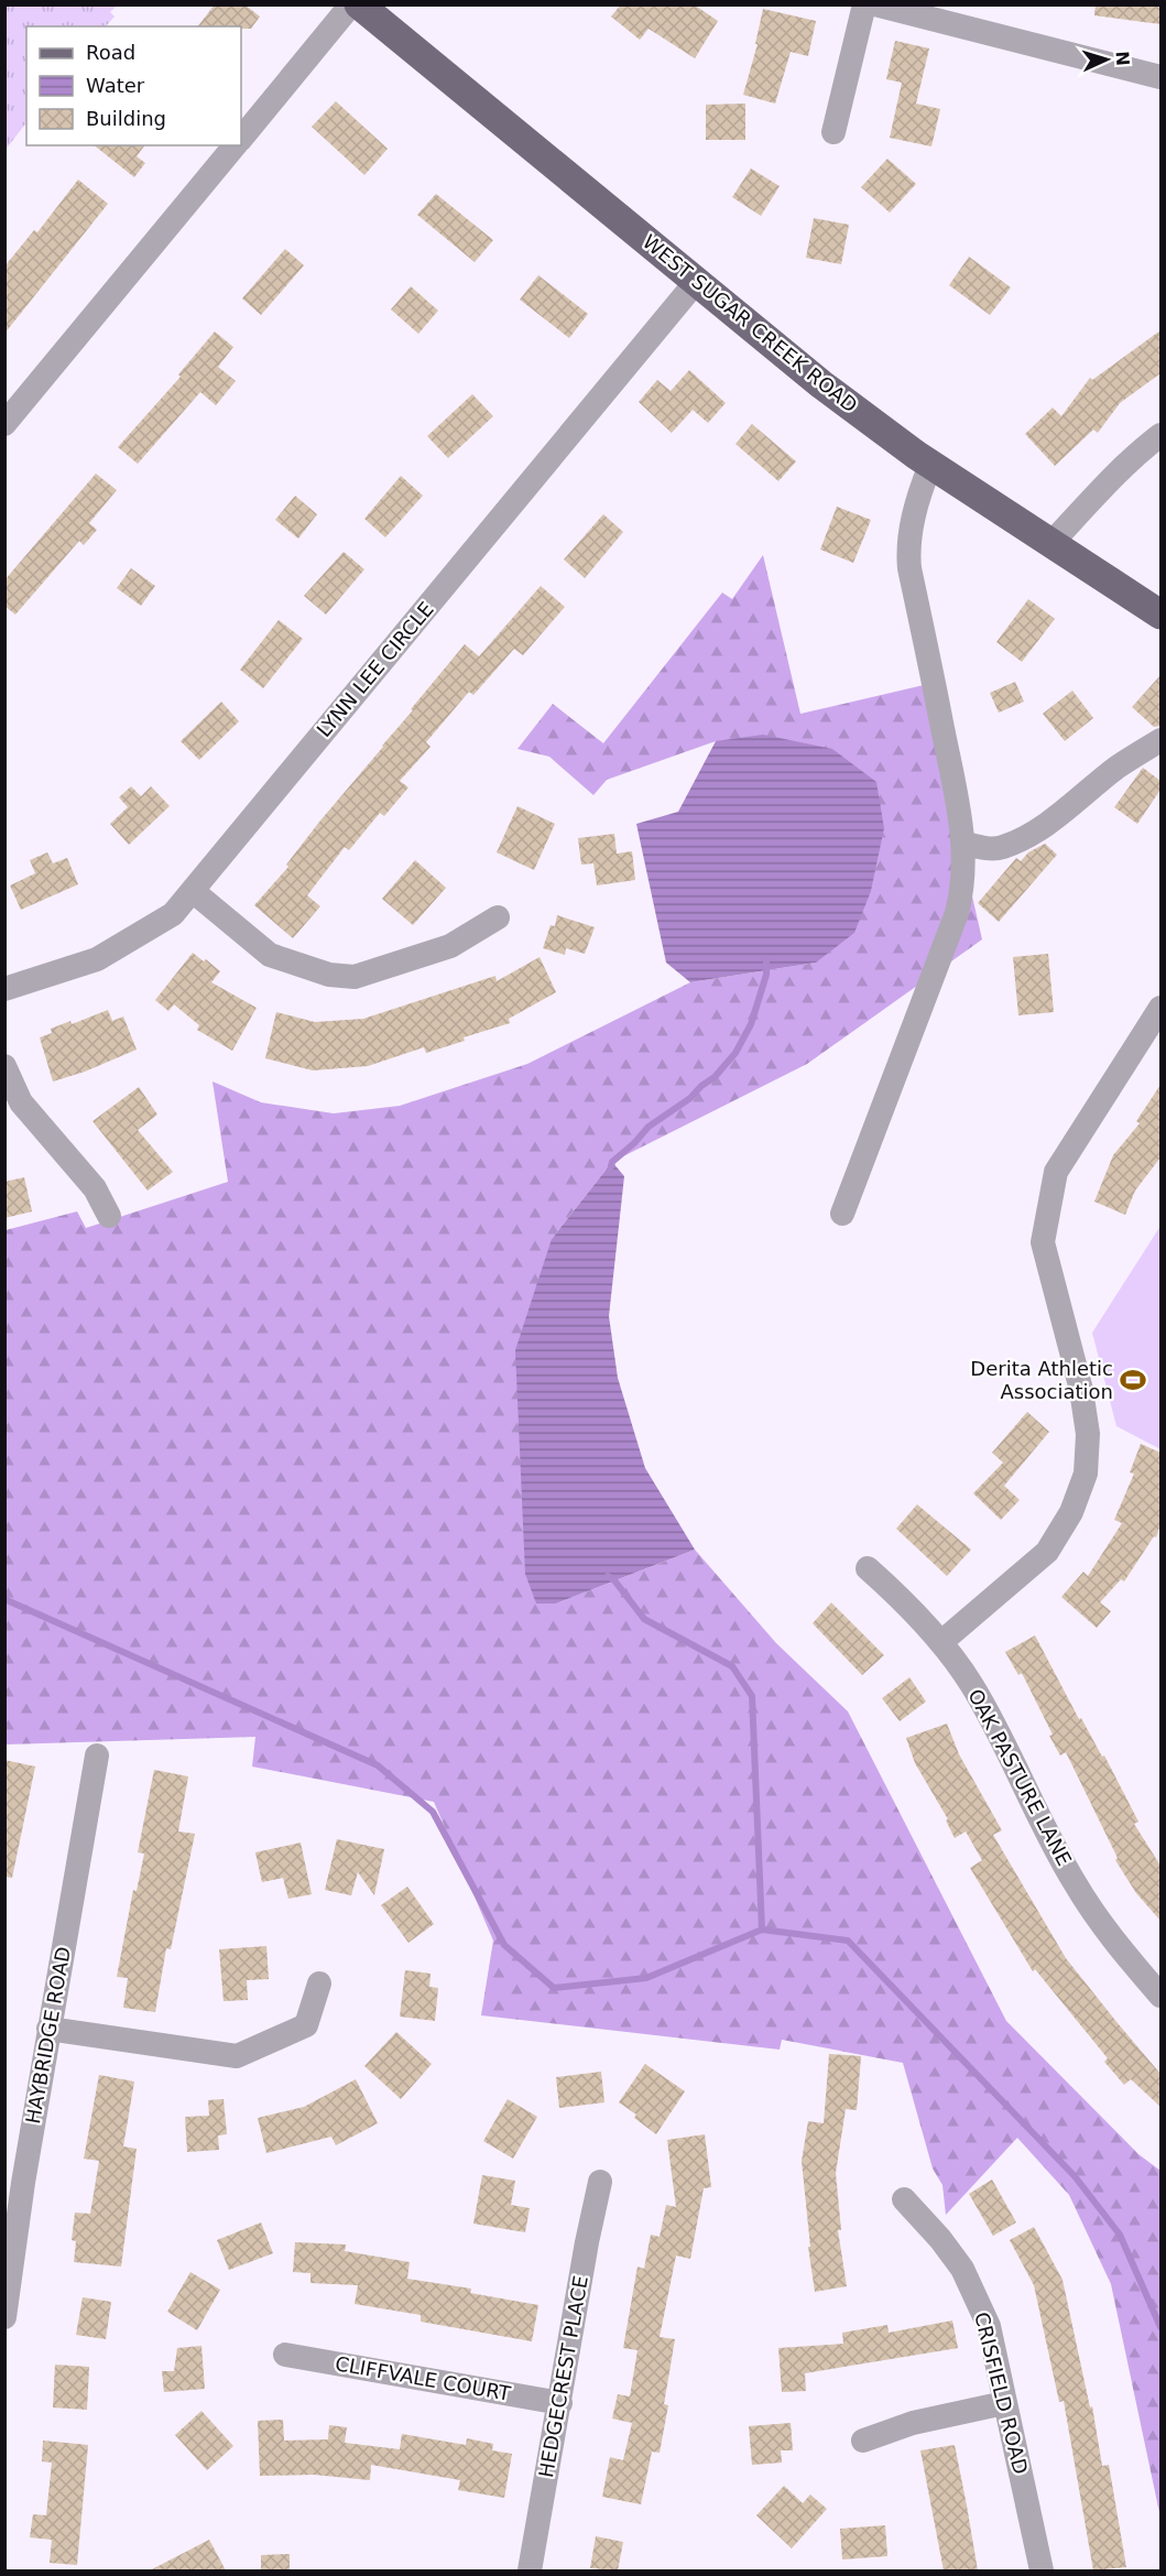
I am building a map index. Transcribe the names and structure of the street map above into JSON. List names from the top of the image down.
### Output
{
  "streets": {
    "main road": ["WEST SUGAR CREEK ROAD"],
    "street": [
      "LYNN LEE CIRCLE",
      "OAK PASTURE LANE",
      "HAYBRIDGE ROAD",
      "HEDGECREST PLACE",
      "CLIFFVALE COURT",
      "CRISFIELD ROAD"
    ]
  },
  "crossings": [
    ["WEST SUGAR CREEK ROAD", "LYNN LEE CIRCLE"],
    ["HEDGECREST PLACE", "CLIFFVALE COURT"]
  ],
  "places": {
    "sports": ["Derita Athletic Association"]
  },
  "legend": ["Road", "Water", "Building"],
  "north": "right"
}
